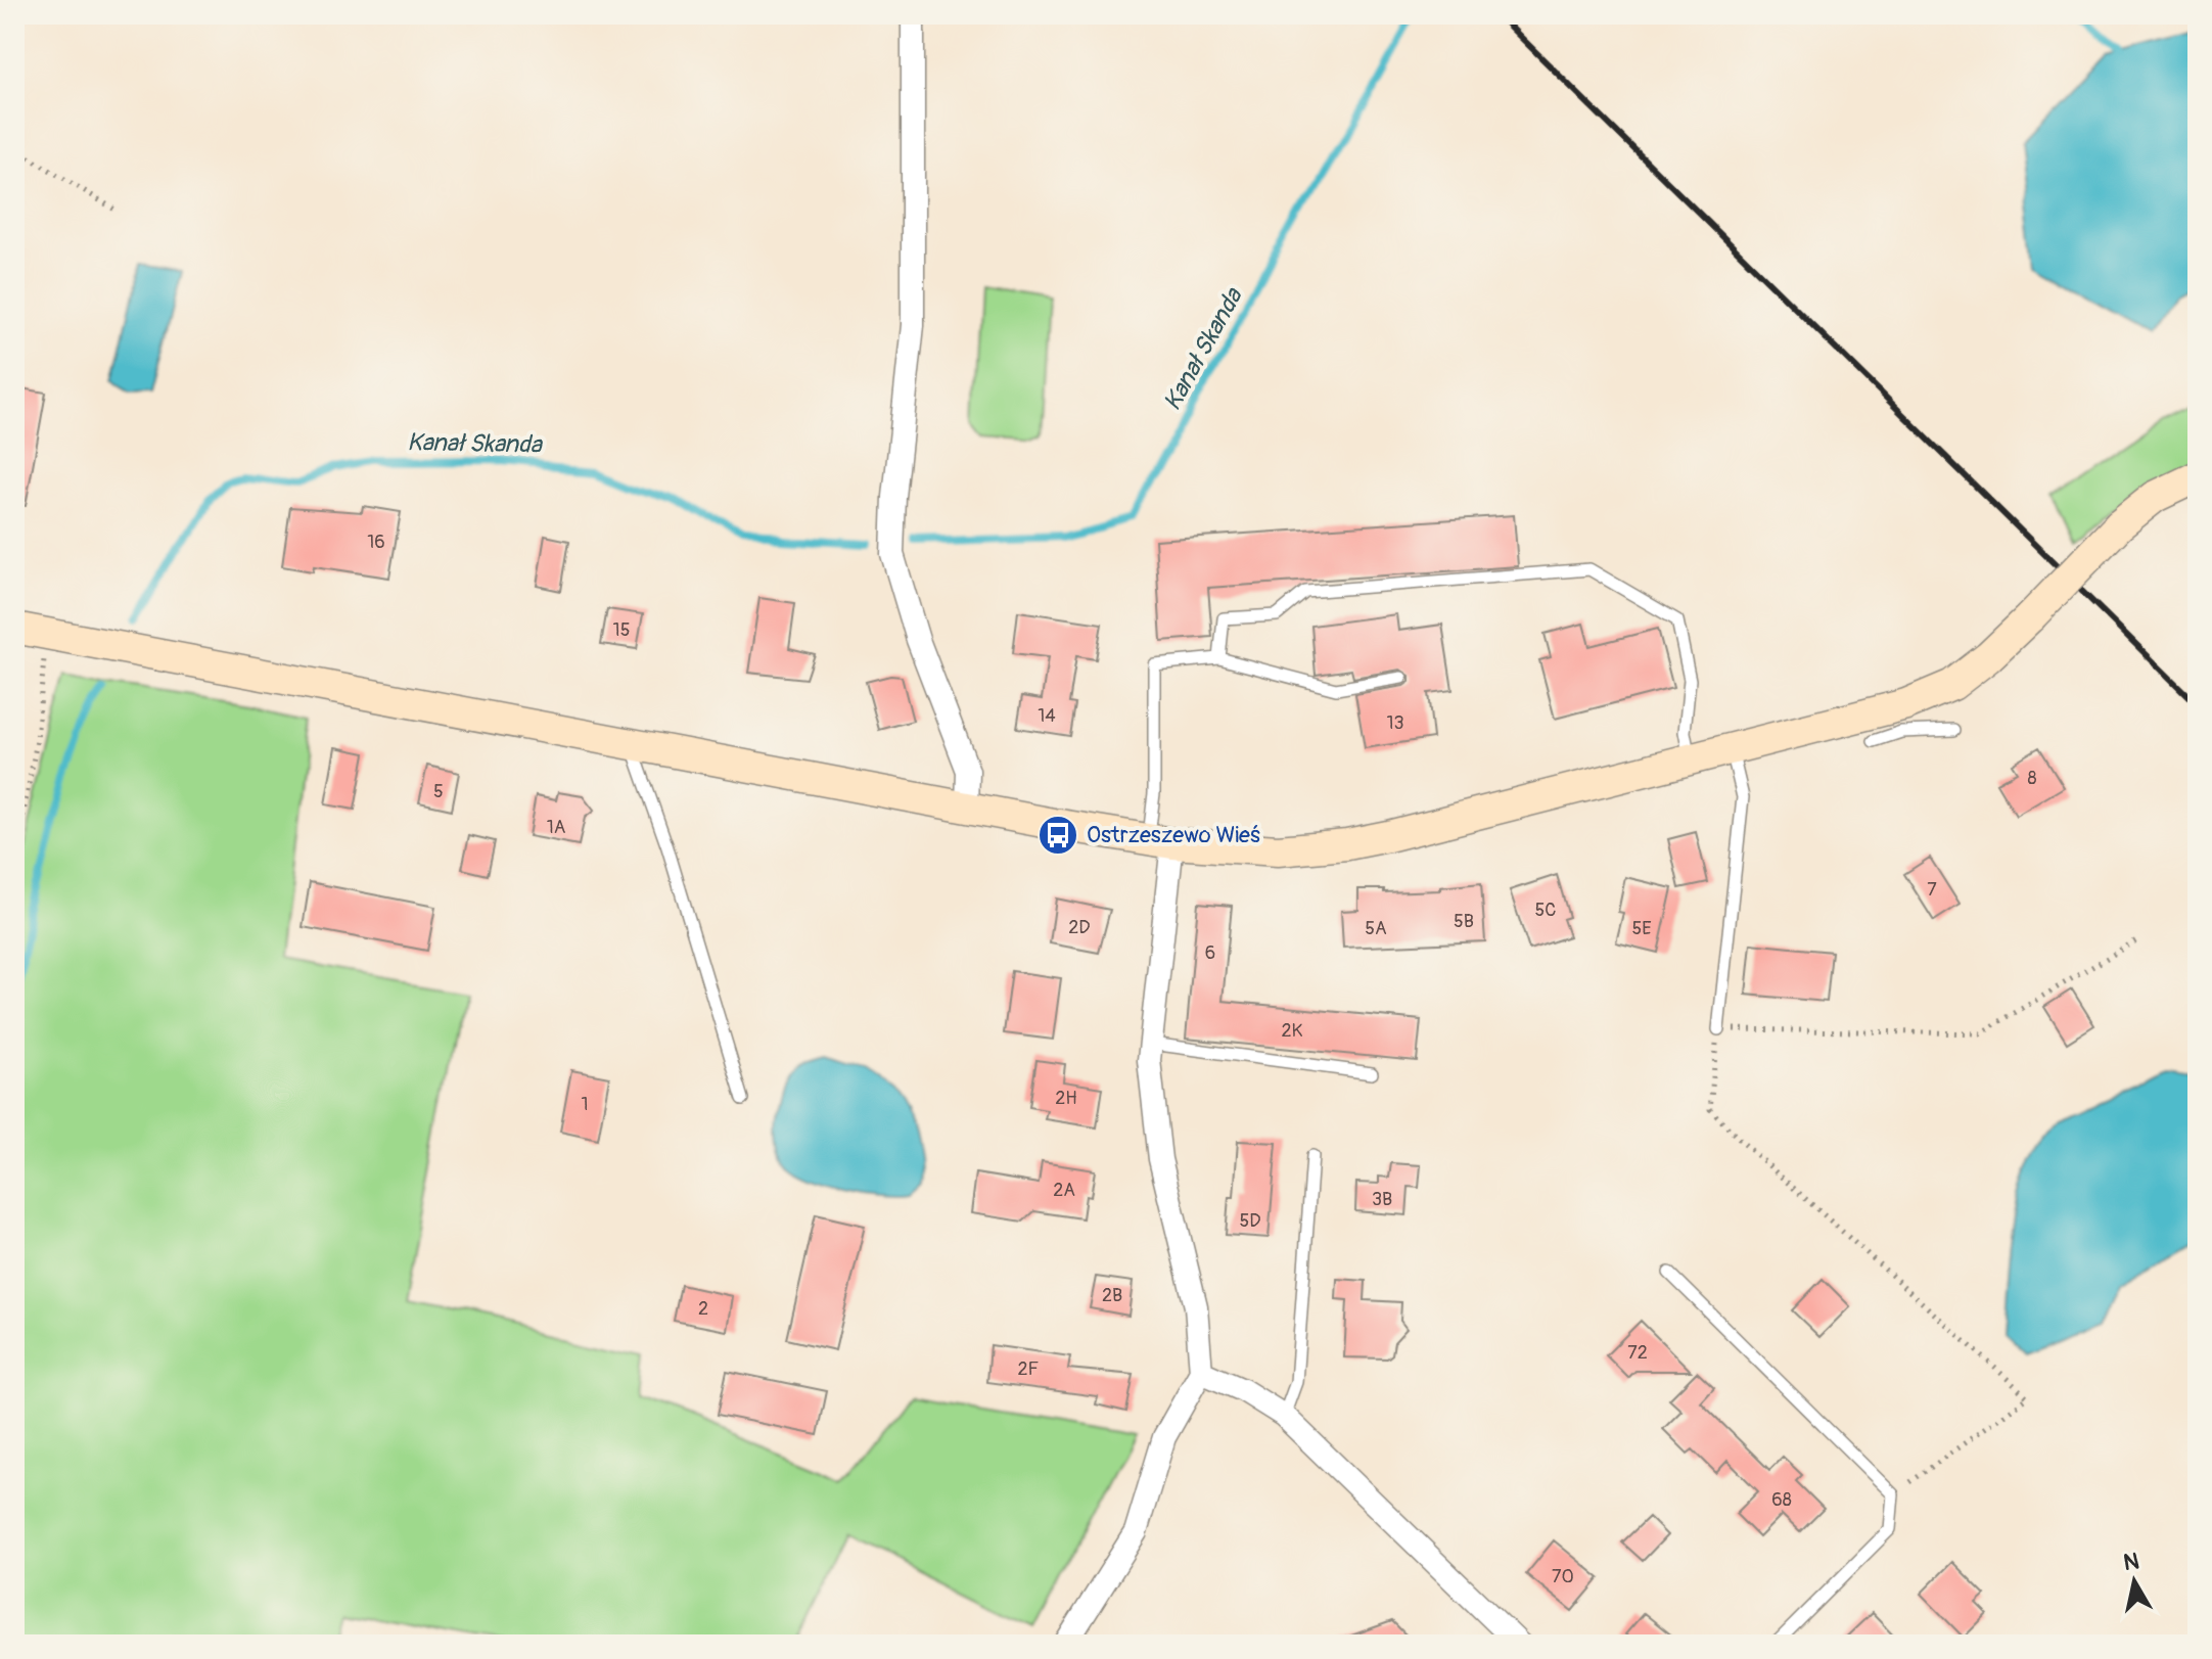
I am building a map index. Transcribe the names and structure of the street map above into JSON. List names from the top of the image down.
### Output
{
  "water": ["Kanał Skanda"],
  "places": {
    "bus stop": ["Ostrzeszewo Wieś"]
  },
  "house_numbers": [
    "16",
    "15",
    "14",
    "13",
    "8",
    "5",
    "1A",
    "7",
    "5C",
    "5B",
    "2D",
    "5A",
    "5E",
    "6",
    "2K",
    "2H",
    "1",
    "2A",
    "3B",
    "5D",
    "2B",
    "2",
    "72",
    "2F",
    "68",
    "70"
  ],
  "north": "top"
}
